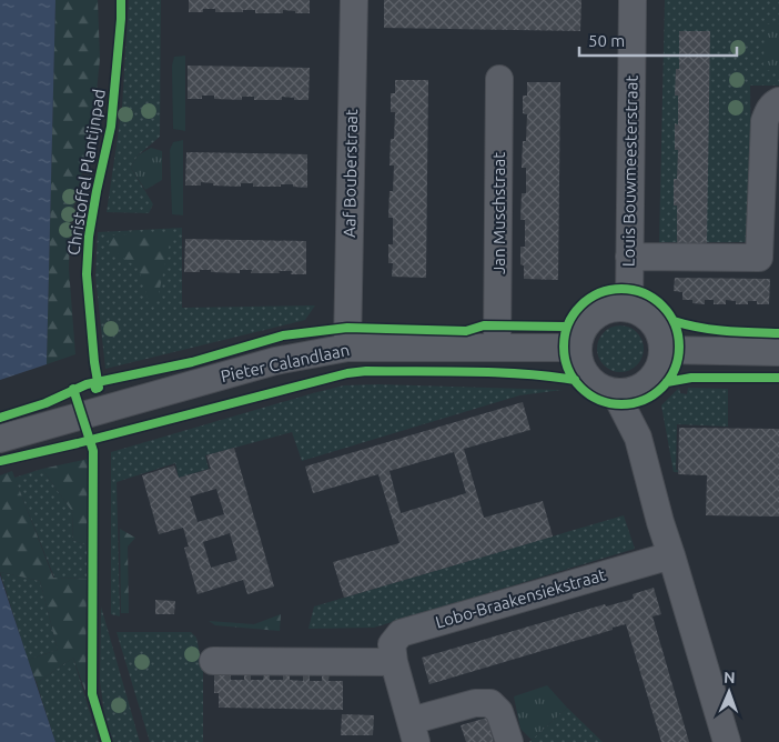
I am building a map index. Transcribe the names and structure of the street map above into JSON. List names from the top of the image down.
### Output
{
  "streets": {
    "street": [
      "Louis Bouwmeesterstraat",
      "Aaf Bouberstraat",
      "Jan Muschstraat",
      "Pieter Calandlaan",
      "Lobo-Braakensiekstraat"
    ],
    "cycle path": ["Christoffel Plantijnpad"]
  },
  "crossings": [
    ["Louis Bouwmeesterstraat", "Pieter Calandlaan"],
    ["Aaf Bouberstraat", "Pieter Calandlaan"],
    ["Jan Muschstraat", "Pieter Calandlaan"]
  ],
  "scale_bar": "50 m",
  "north": "top"
}
